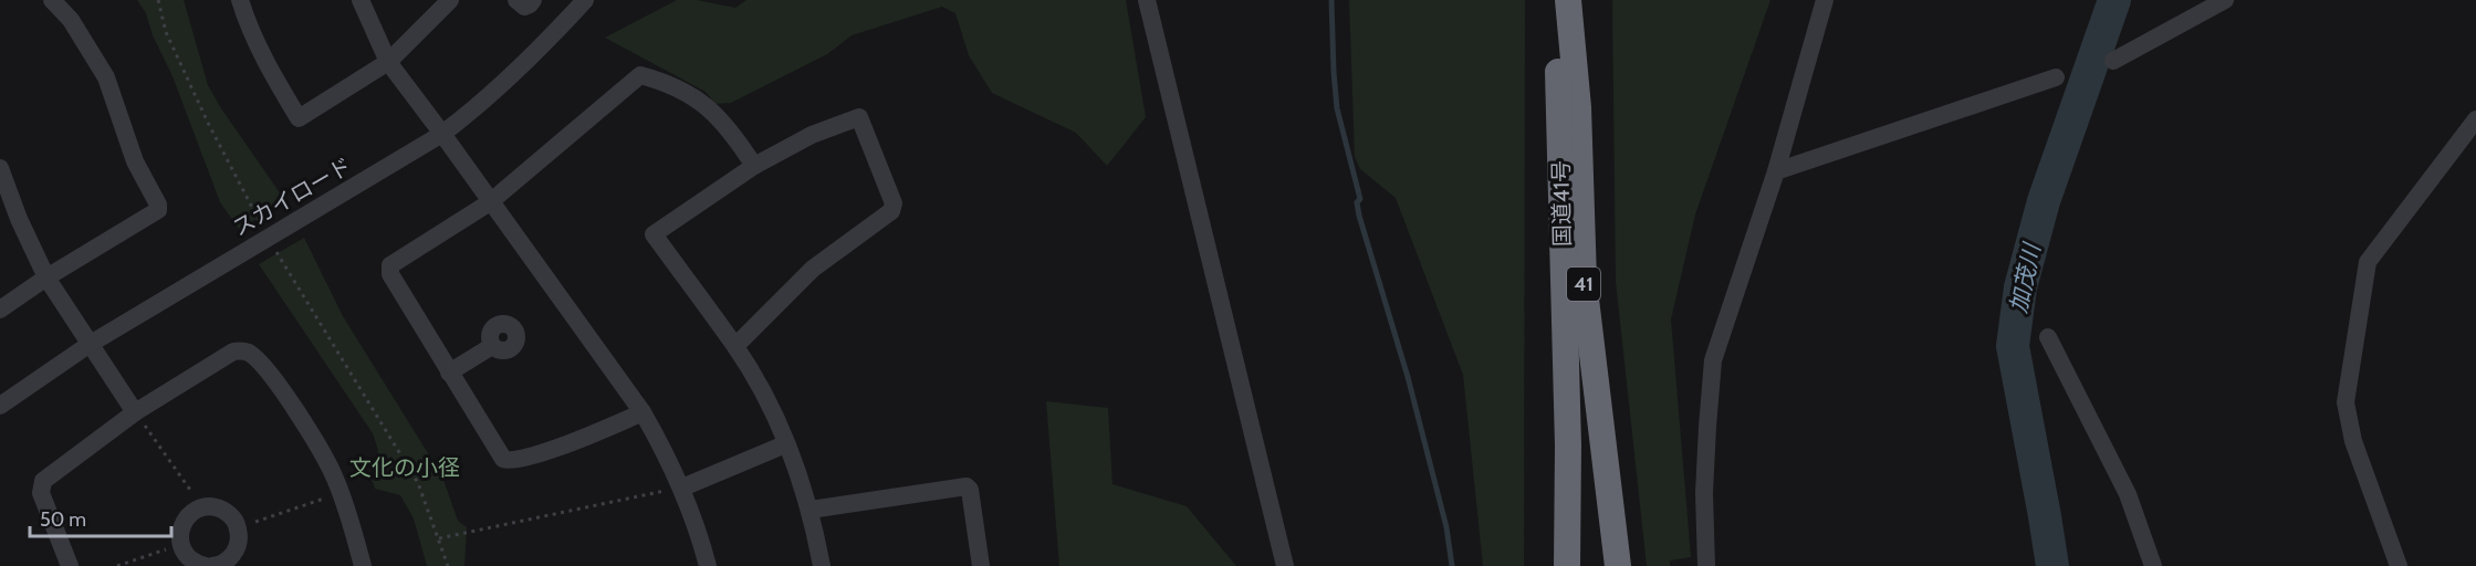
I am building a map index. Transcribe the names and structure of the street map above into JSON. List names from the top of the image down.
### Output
{
  "streets": {
    "highway": ["国道41号", "41"],
    "street": ["スカイロード"]
  },
  "crossings": [
    ["国道41号", "41"]
  ],
  "water": ["加茂川"],
  "parks": ["文化の小径"],
  "scale_bar": "50 m"
}
